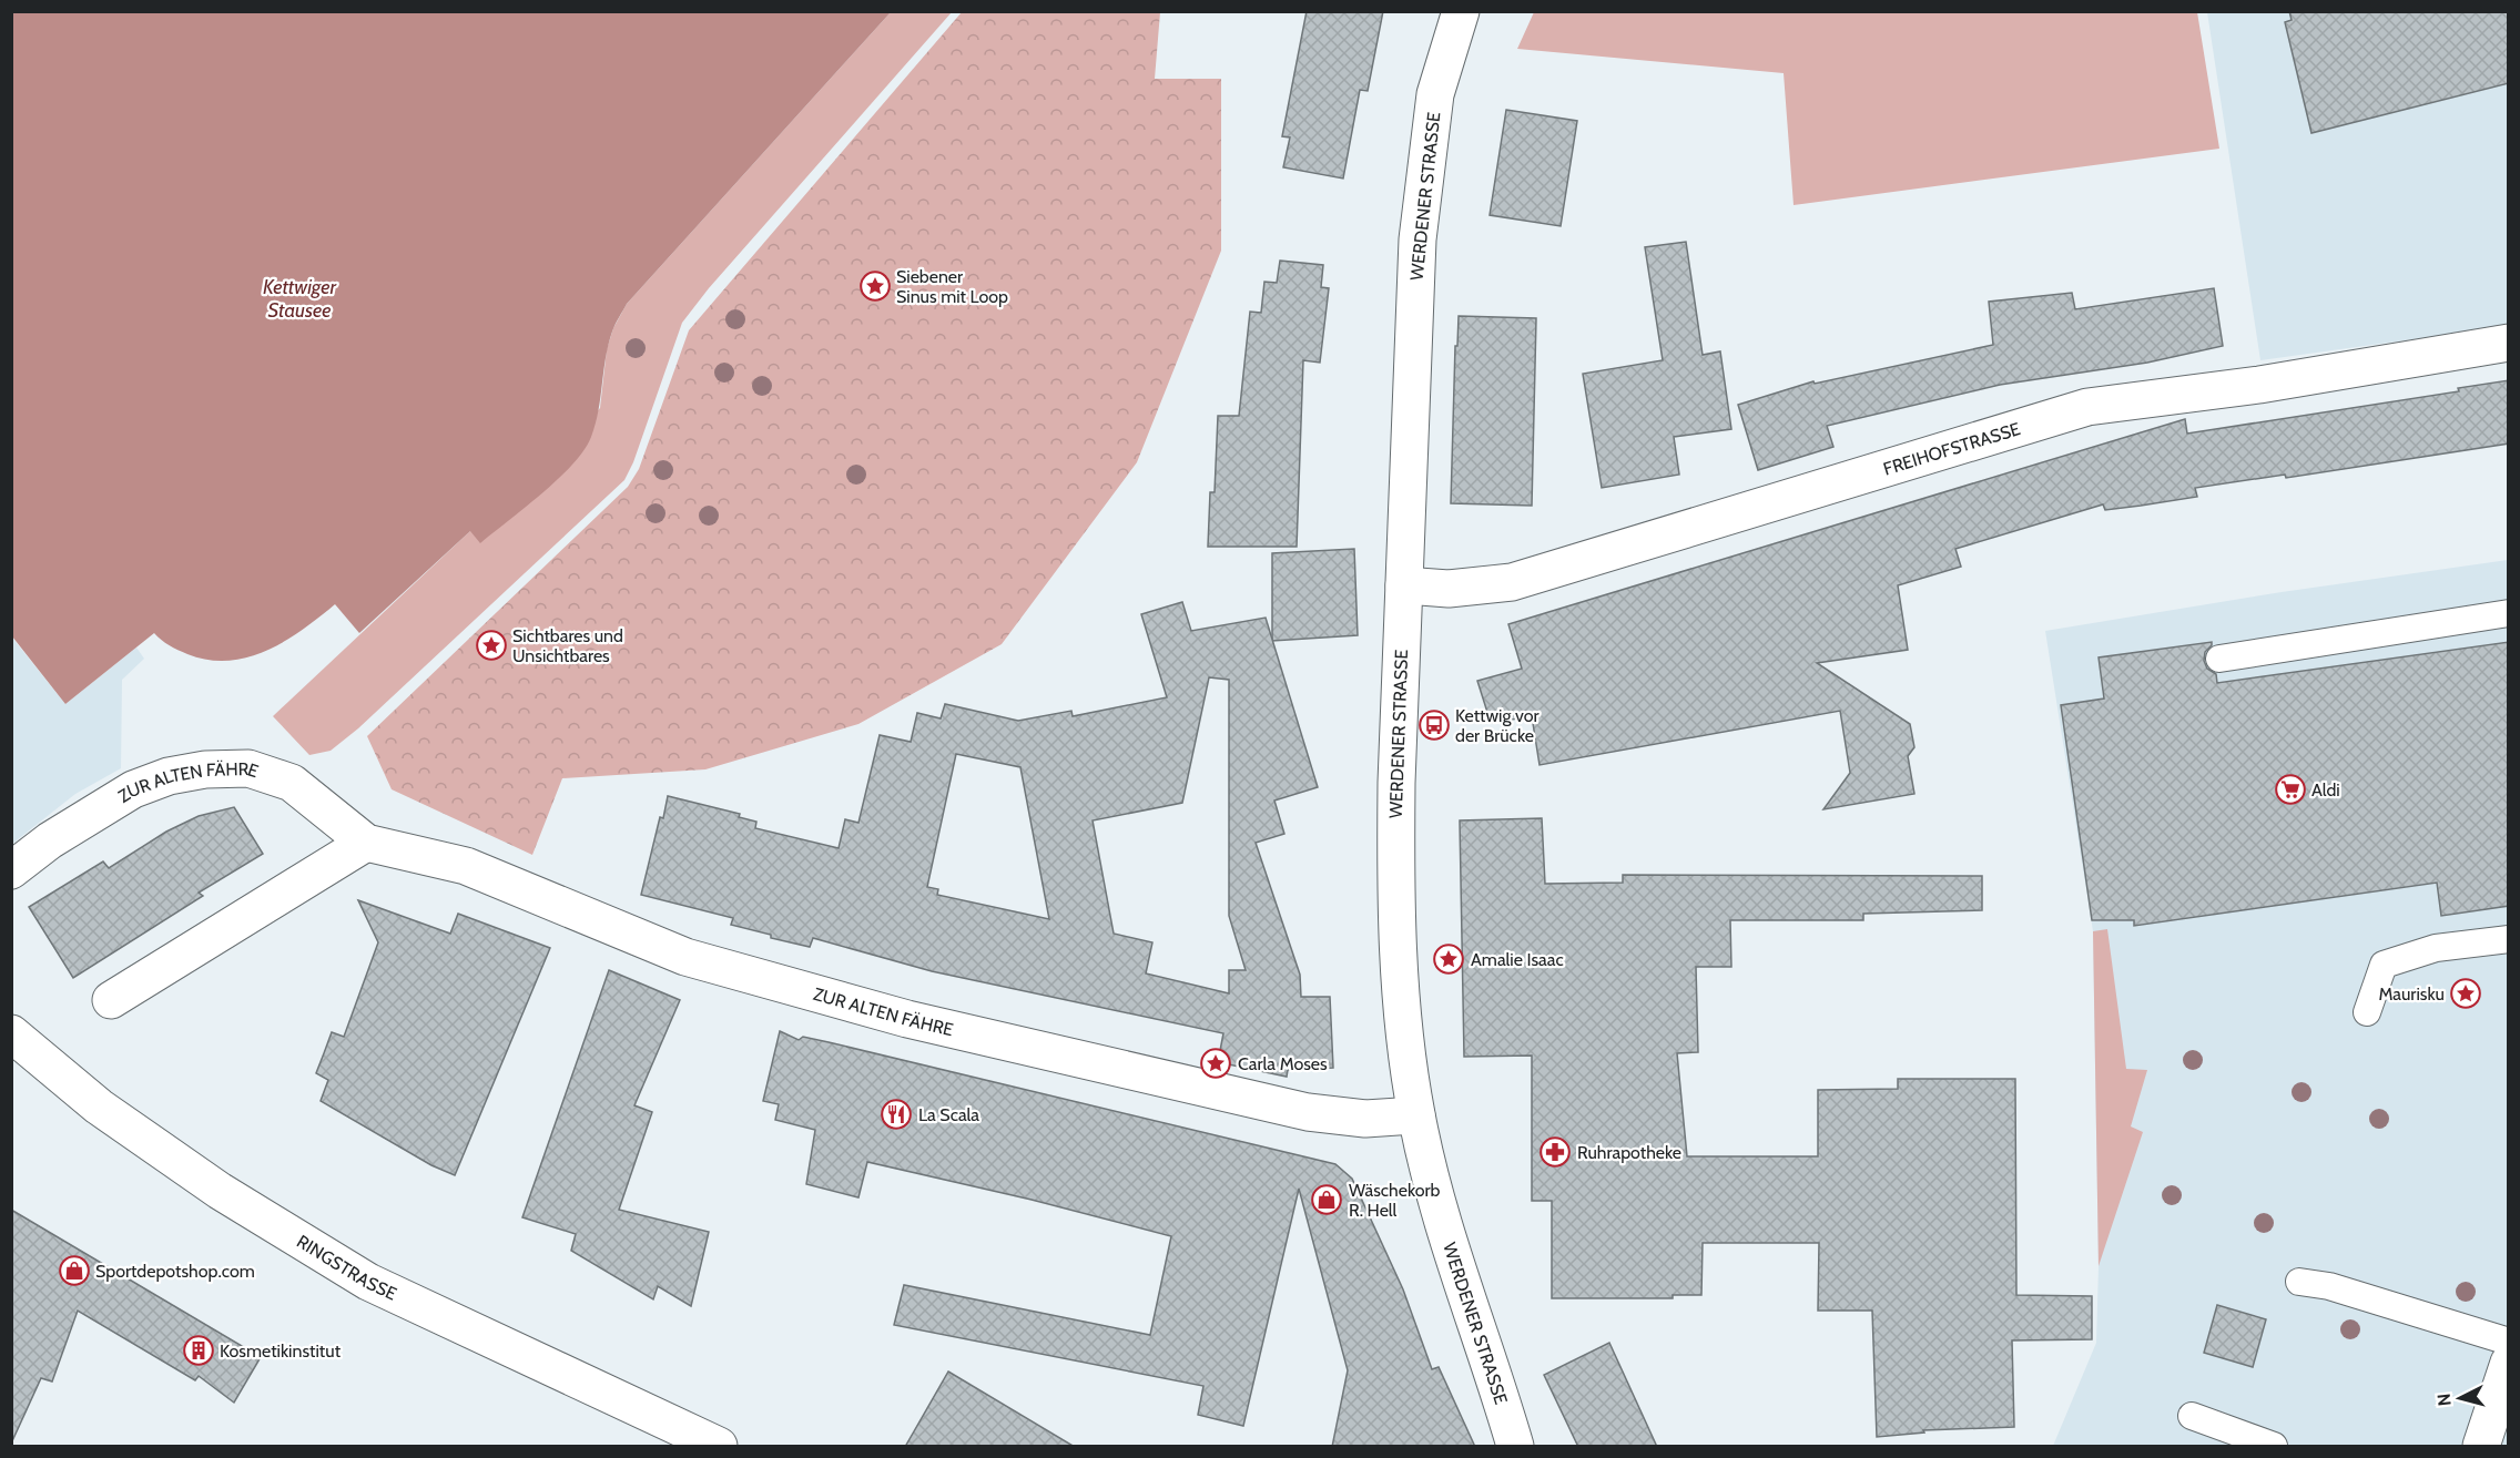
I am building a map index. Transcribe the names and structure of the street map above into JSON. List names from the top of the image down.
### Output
{
  "streets": {
    "street": [
      "WERDENER STRASSE",
      "FREIHOFSTRASSE",
      "ZUR ALTEN FÄHRE",
      "RINGSTRASSE"
    ]
  },
  "crossings": [
    ["WERDENER STRASSE", "FREIHOFSTRASSE"],
    ["WERDENER STRASSE", "ZUR ALTEN FÄHRE"]
  ],
  "water": ["Kettwiger Stausee"],
  "places": {
    "place": [
      "Siebener Sinus mit Loop",
      "Sichtbares und Unsichtbares",
      "Amalie Isaac",
      "Maurisku",
      "Carla Moses"
    ],
    "bus stop": ["Kettwig vor der Brücke"],
    "supermarket": ["Aldi"],
    "restaurant": ["La Scala"],
    "pharmacy": ["Ruhrapotheke"],
    "shop": ["Wäschekorb R. Hell", "Sportdepotshop.com"],
    "building": ["Kosmetikinstitut"]
  },
  "north": "left"
}
